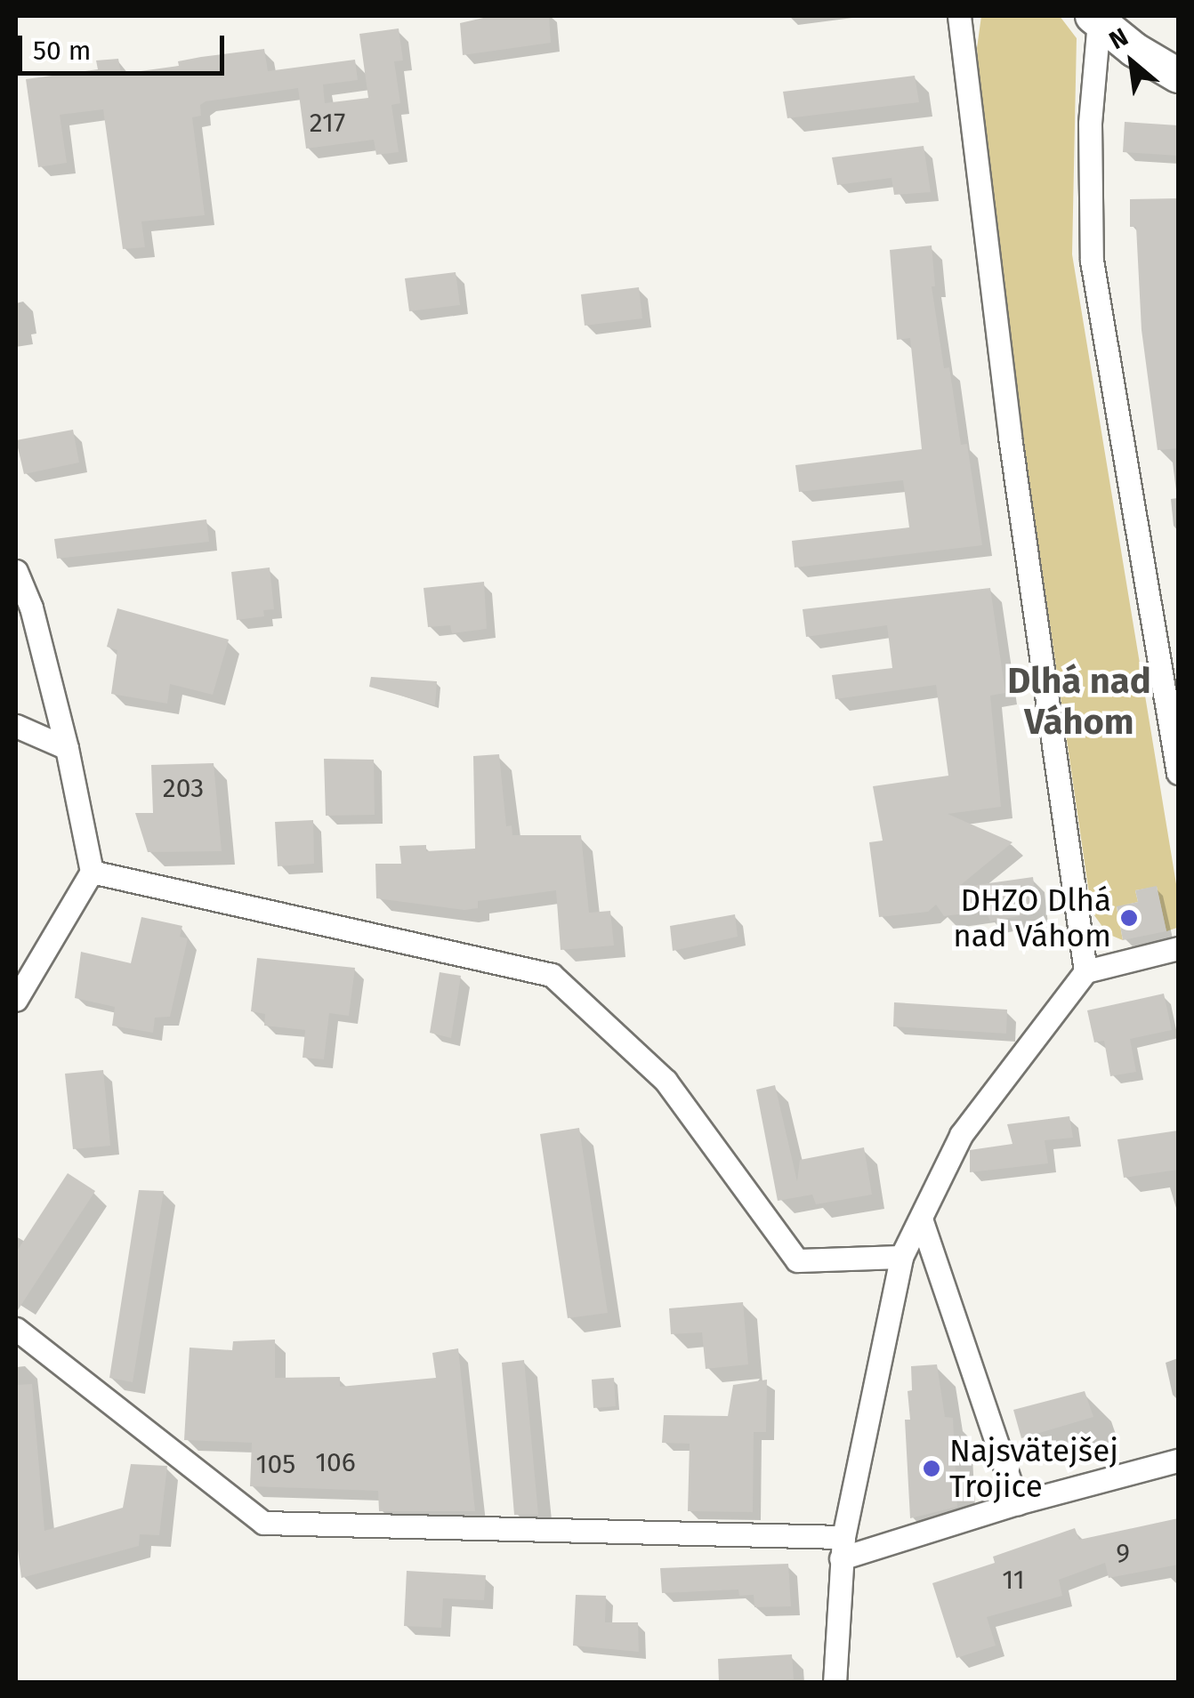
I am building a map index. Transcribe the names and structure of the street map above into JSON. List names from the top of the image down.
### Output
{
  "districts": ["Dlhá nad Váhom"],
  "places": ["DHZO Dlhá nad Váhom", "Najsvätejšej Trojice"],
  "house_numbers": [
    "217",
    "203",
    "106",
    "105",
    "9",
    "11"
  ],
  "scale_bar": "50 m",
  "north": "top left"
}
